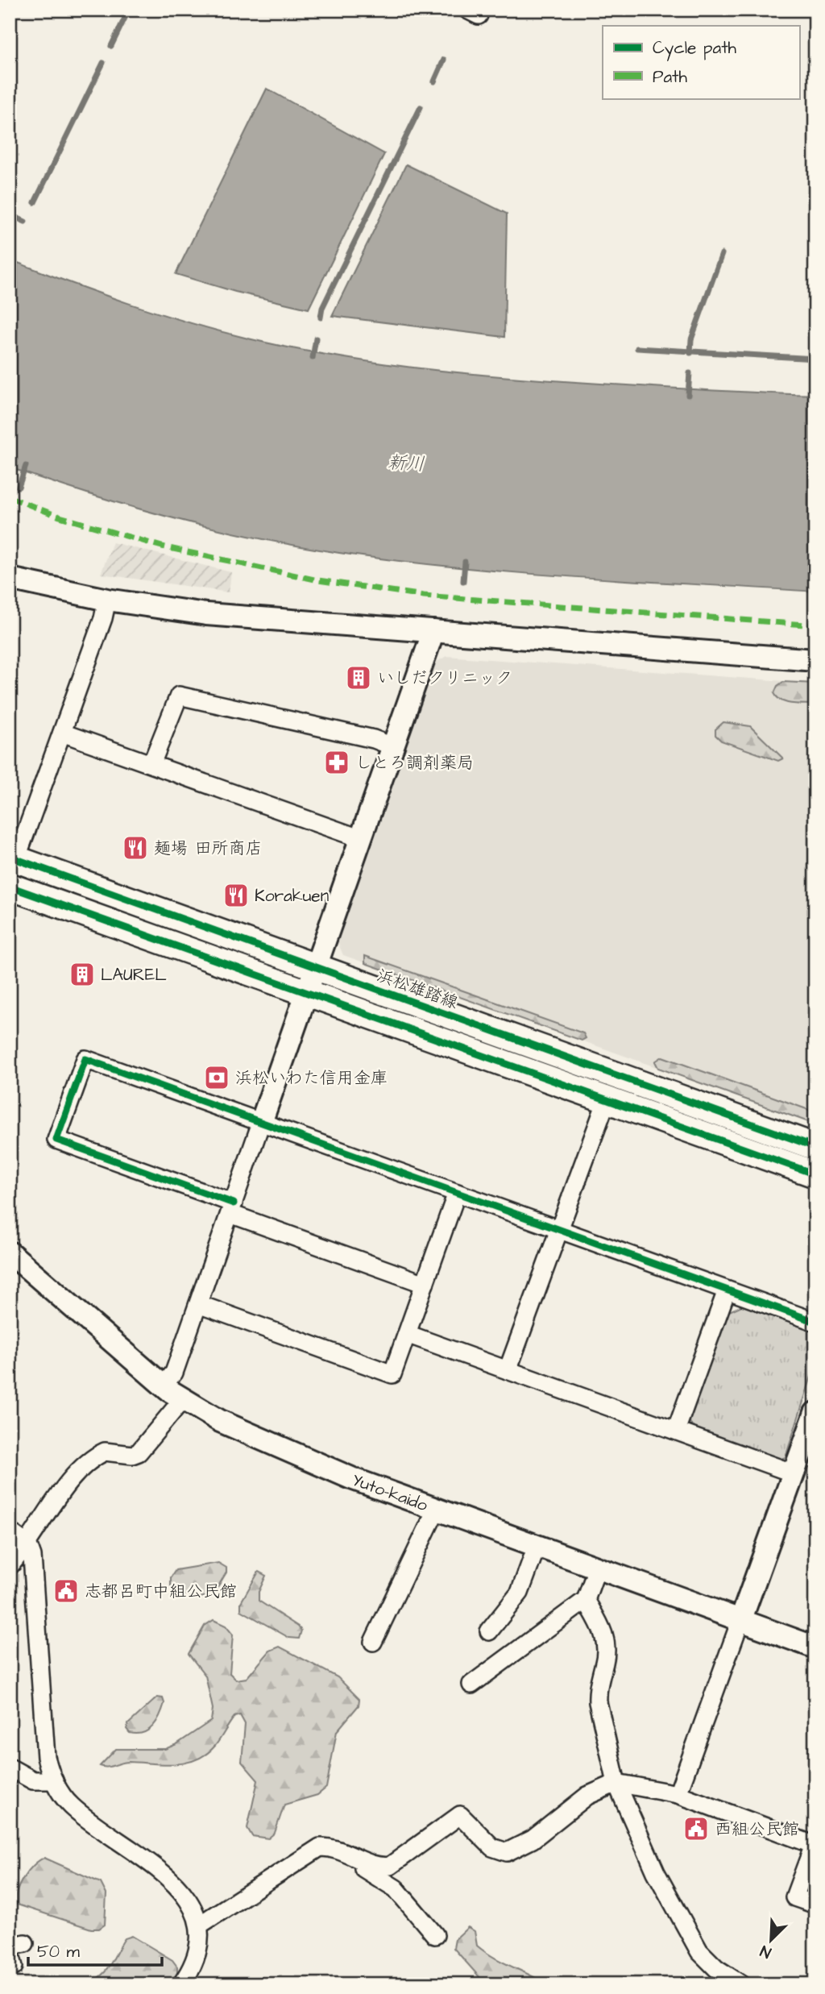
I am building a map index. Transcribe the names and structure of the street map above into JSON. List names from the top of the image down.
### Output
{
  "streets": {
    "main road": ["浜松雄踏線"],
    "street": ["Yuto-kaido"]
  },
  "water": ["新川"],
  "places": {
    "building": ["いしだクリニック", "LAUREL"],
    "pharmacy": ["しとろ調剤薬局"],
    "restaurant": ["麺場 田所商店", "Korakuen"],
    "bank": ["浜松いわた信用金庫"],
    "public building": ["志都呂町中組公民館", "西組公民館"]
  },
  "legend": ["Cycle path", "Path"],
  "scale_bar": "50 m",
  "north": "bottom left"
}
